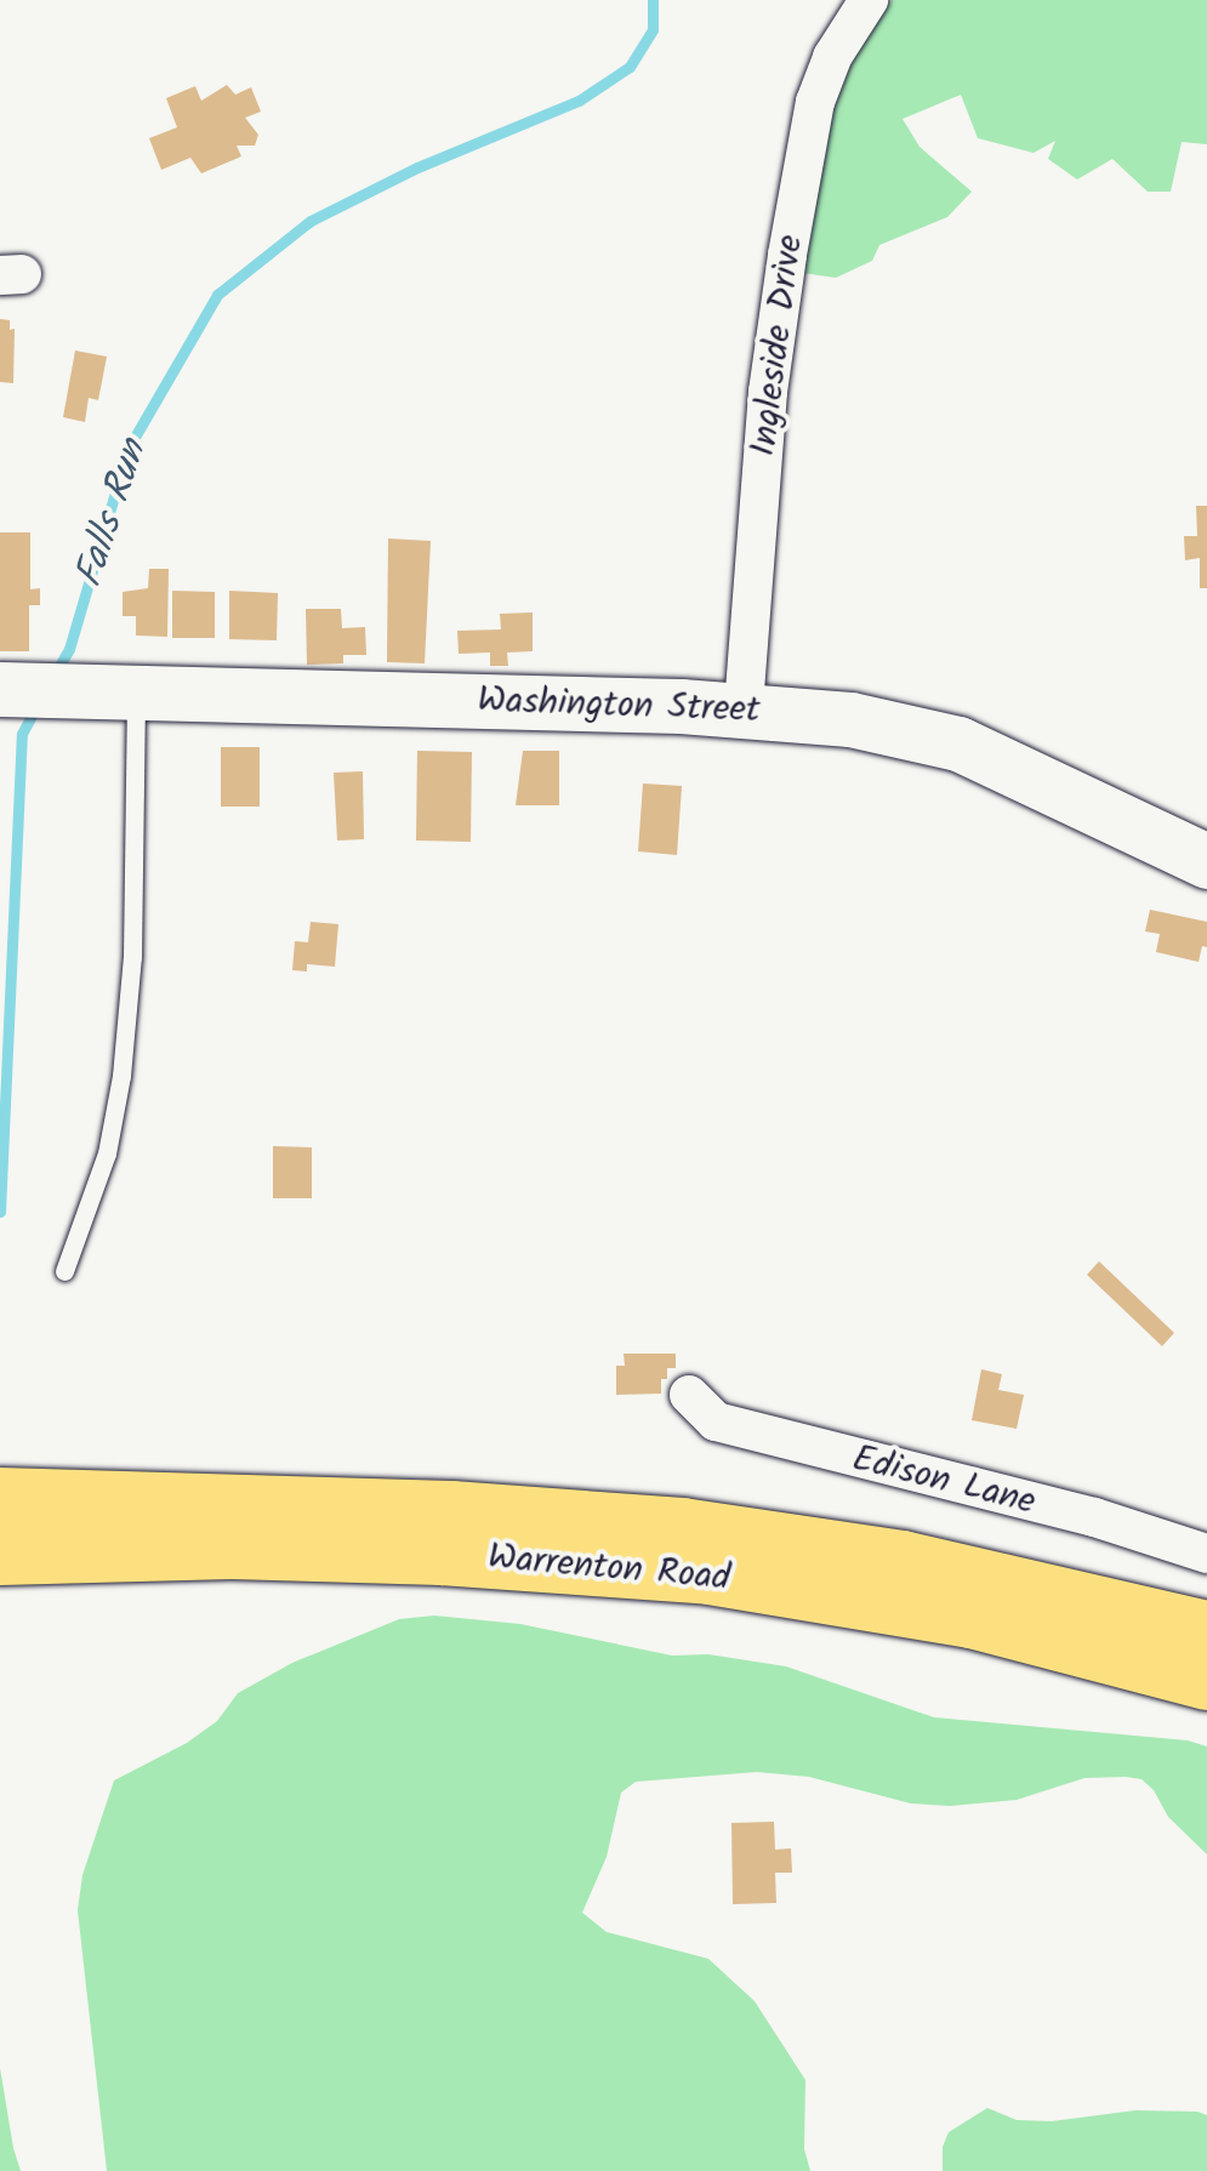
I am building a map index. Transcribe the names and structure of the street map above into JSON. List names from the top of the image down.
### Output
{
  "streets": {
    "main road": ["Warrenton Road"],
    "street": ["Ingleside Drive", "Washington Street", "Edison Lane"]
  },
  "crossings": [
    ["Ingleside Drive", "Washington Street"]
  ],
  "water": ["Falls Run"]
}
